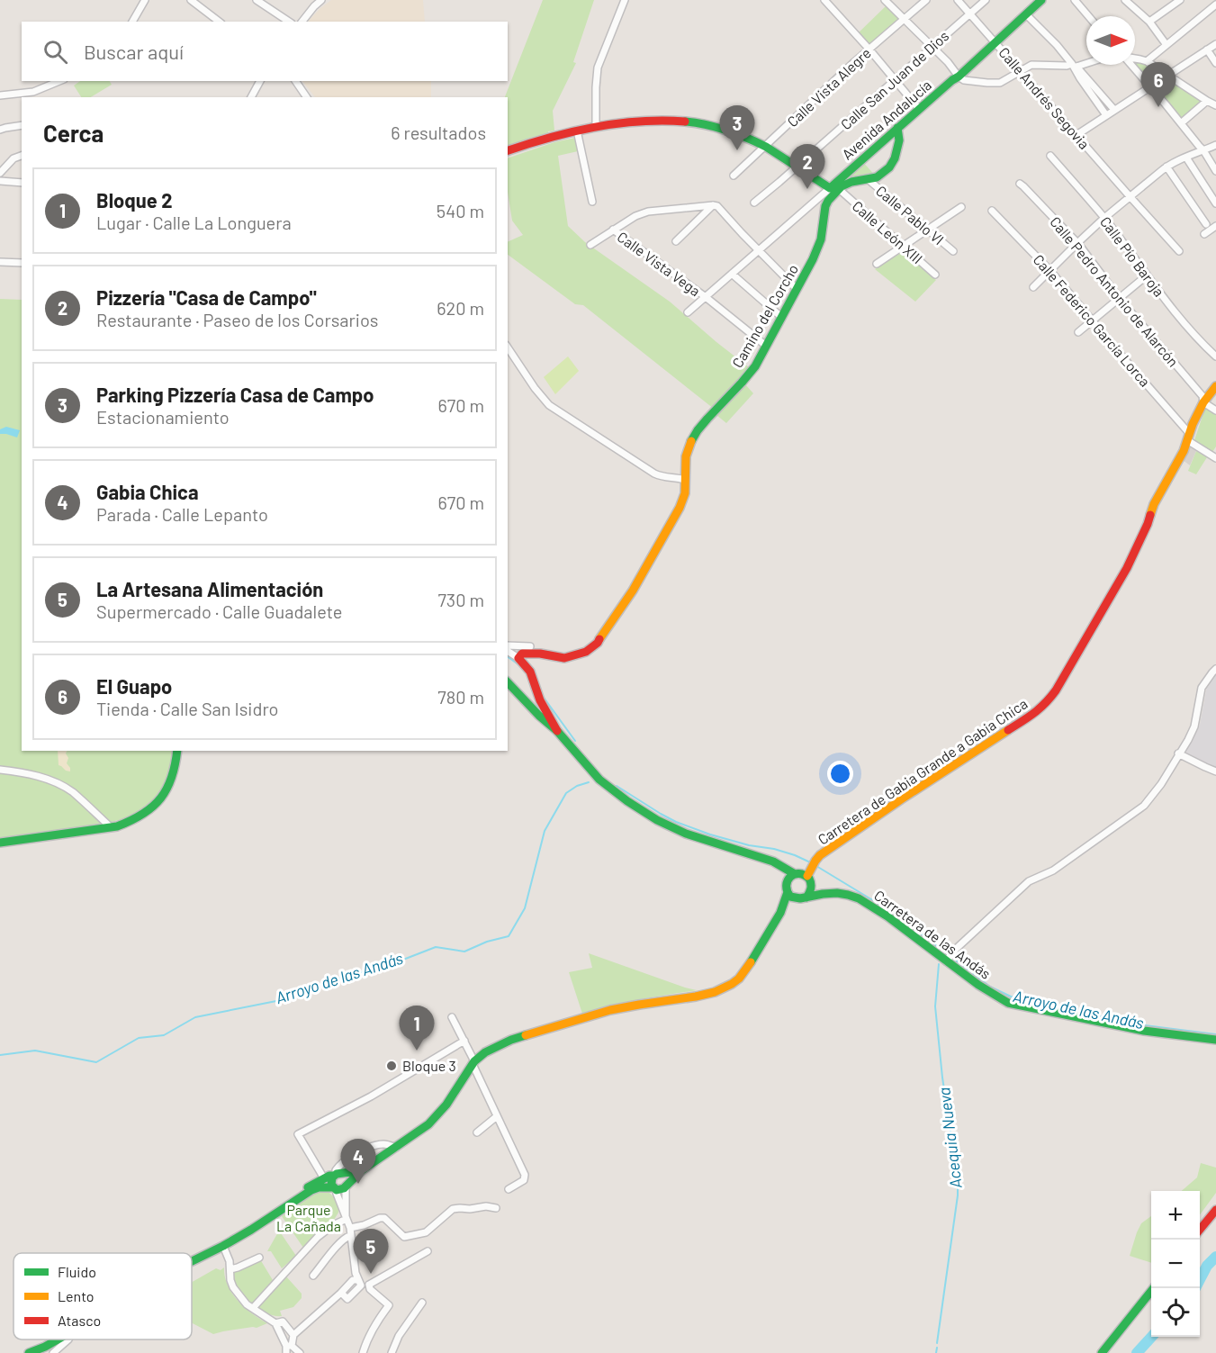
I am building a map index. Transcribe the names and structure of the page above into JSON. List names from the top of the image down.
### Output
{
  "streets": {
    "street": [
      "Calle San Juan de Dios",
      "Calle Vista Alegre",
      "Calle Andrés Segovia",
      "Avenida Andalucía",
      "Calle Pablo VI",
      "Calle León XIII",
      "Calle Pío Baroja",
      "Calle Vista Vega",
      "Calle Pedro Antonio de Alarcón",
      "Camino del Corcho",
      "Calle Federico García Lorca",
      "Carretera de Gabia Grande a Gabia Chica",
      "Carretera de las Andás"
    ]
  },
  "crossings": [
    ["Calle San Juan de Dios", "Calle Andrés Segovia"],
    ["Calle Andrés Segovia", "Avenida Andalucía"],
    ["Avenida Andalucía", "Calle León XIII"],
    ["Avenida Andalucía", "Calle Vista Vega"],
    ["Avenida Andalucía", "Camino del Corcho"],
    ["Calle León XIII", "Camino del Corcho"],
    ["Calle Vista Vega", "Camino del Corcho"],
    ["Calle Pedro Antonio de Alarcón", "Carretera de Gabia Grande a Gabia Chica"],
    ["Calle Federico García Lorca", "Carretera de Gabia Grande a Gabia Chica"],
    ["Carretera de Gabia Grande a Gabia Chica", "Carretera de las Andás"]
  ],
  "water": ["Arroyo de las Andás", "Acequia Nueva"],
  "parks": ["Parque La Cañada"],
  "places": ["Bloque 3"],
  "legend": ["Fluido", "Lento", "Atasco"],
  "north": "right",
  "page": {
    "search": "Buscar aquí",
    "pins": [
      "6",
      "3",
      "2",
      "1",
      "4",
      "5"
    ],
    "heading": ["Cerca", "6 resultados"],
    "list": [
      {
        "mark": "1",
        "name": "Bloque 2",
        "note": "Lugar · Calle La Longuera",
        "value": "540 m"
      },
      {
        "mark": "2",
        "name": "Pizzería \"Casa de Campo\"",
        "note": "Restaurante · Paseo de los Corsarios",
        "value": "620 m"
      },
      {
        "mark": "3",
        "name": "Parking Pizzería Casa de Campo",
        "note": "Estacionamiento",
        "value": "670 m"
      },
      {
        "mark": "4",
        "name": "Gabia Chica",
        "note": "Parada · Calle Lepanto",
        "value": "670 m"
      },
      {
        "mark": "5",
        "name": "La Artesana Alimentación",
        "note": "Supermercado · Calle Guadalete",
        "value": "730 m"
      },
      {
        "mark": "6",
        "name": "El Guapo",
        "note": "Tienda · Calle San Isidro",
        "value": "780 m"
      }
    ],
    "map_buttons": ["+", "−"]
  }
}
